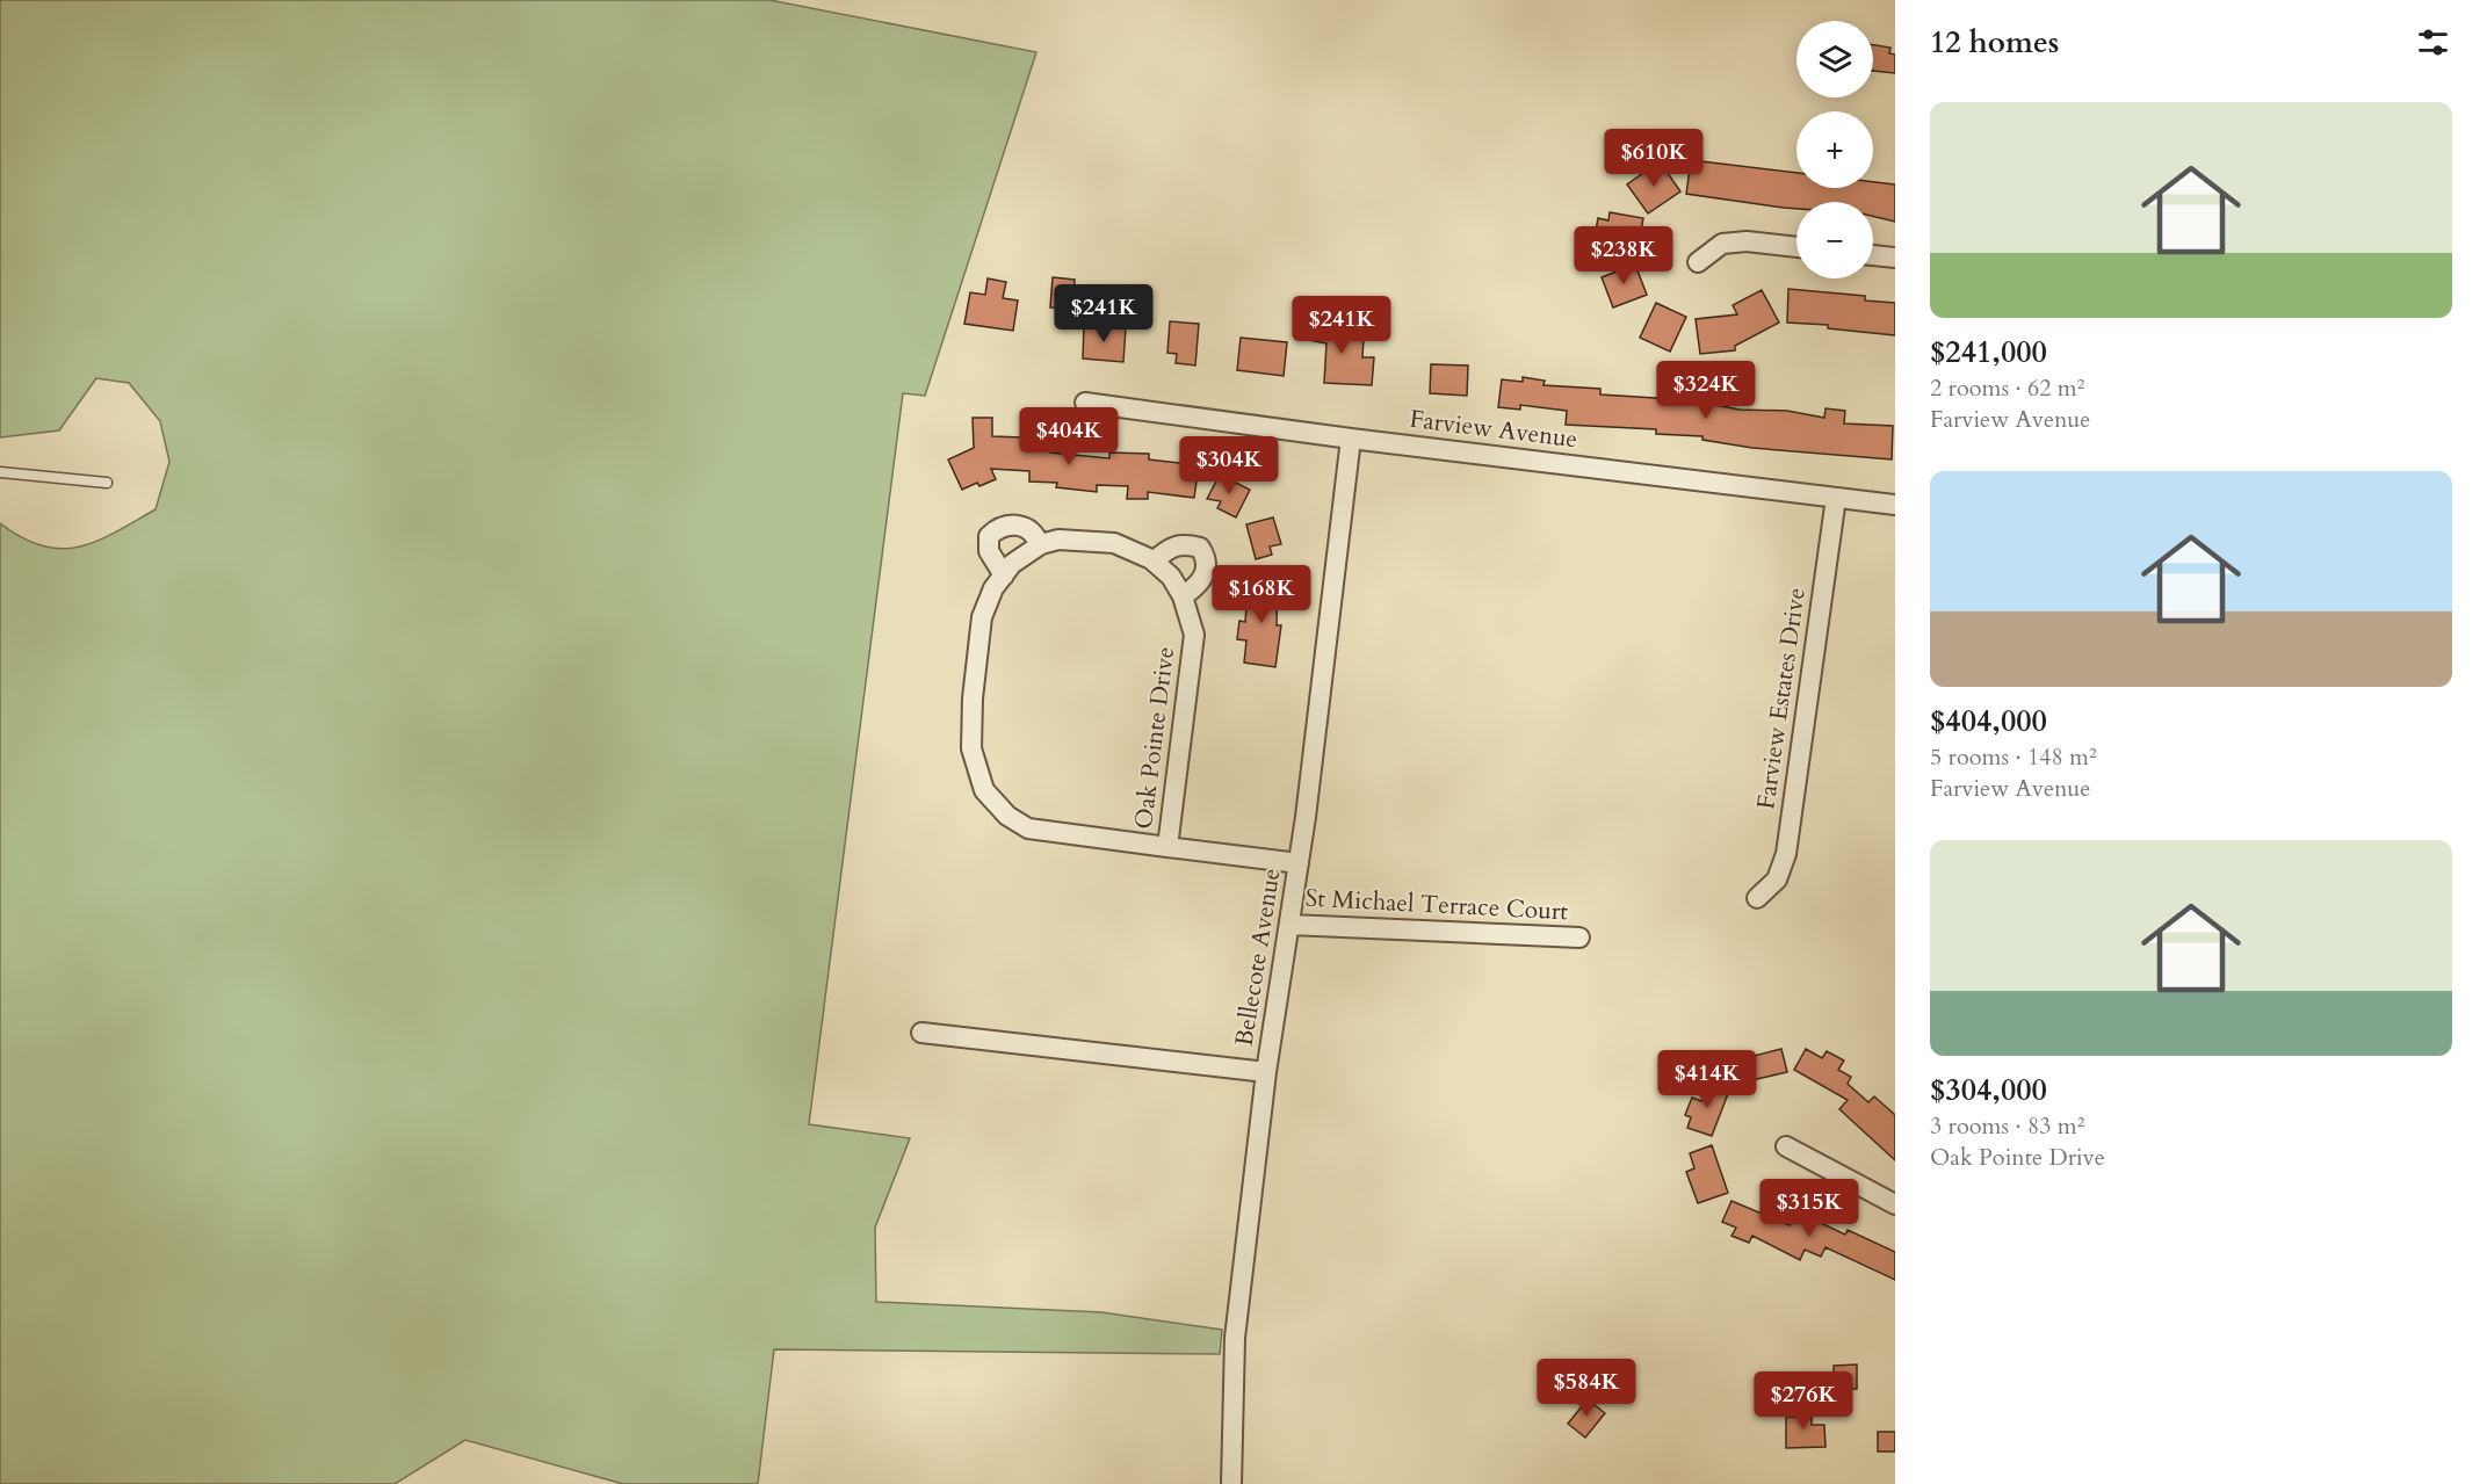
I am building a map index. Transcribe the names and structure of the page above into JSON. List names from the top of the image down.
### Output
{
  "streets": {
    "street": [
      "Farview Avenue",
      "Farview Estates Drive",
      "Oak Pointe Drive",
      "St Michael Terrace Court",
      "Bellecote Avenue"
    ]
  },
  "crossings": [
    ["Farview Avenue", "Farview Estates Drive"],
    ["Farview Avenue", "Bellecote Avenue"],
    ["Oak Pointe Drive", "Bellecote Avenue"],
    ["St Michael Terrace Court", "Bellecote Avenue"]
  ],
  "page": {
    "heading": "12 homes",
    "map_buttons": ["+", "−"],
    "list": [
      {
        "name": "$241,000",
        "note": "2 rooms · 62 m² · Farview Avenue"
      },
      {
        "name": "$404,000",
        "note": "5 rooms · 148 m² · Farview Avenue"
      },
      {
        "name": "$304,000",
        "note": "3 rooms · 83 m² · Oak Pointe Drive"
      }
    ],
    "price": [
      "$610K",
      "$238K",
      "$241K",
      "$241K",
      "$324K",
      "$404K",
      "$304K",
      "$168K",
      "$414K",
      "$315K",
      "$584K",
      "$276K"
    ]
  }
}
